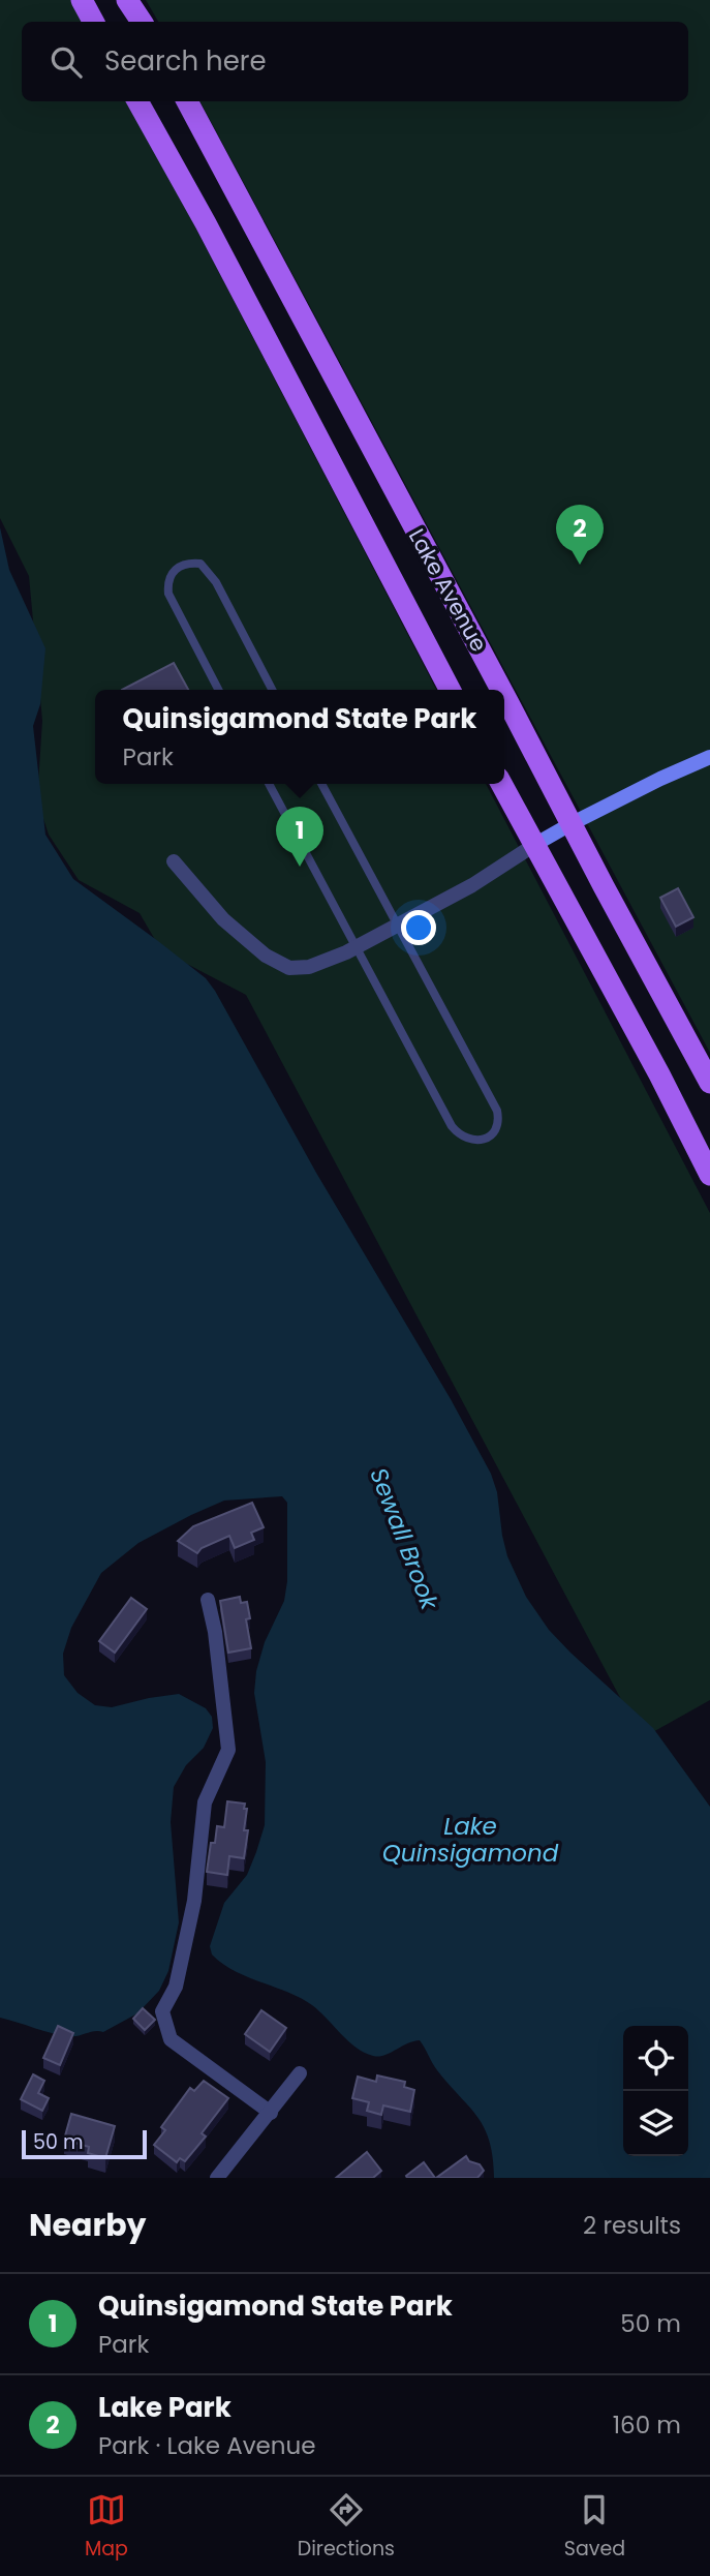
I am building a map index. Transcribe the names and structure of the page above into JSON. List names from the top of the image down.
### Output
{
  "streets": {
    "main road": ["Lake Avenue"]
  },
  "water": ["Sewall Brook", "Lake Quinsigamond"],
  "scale_bar": "50 m",
  "page": {
    "search": "Search here",
    "pins": ["2", "1"],
    "popup": ["Quinsigamond State Park", "Park"],
    "scale": "50 m",
    "heading": ["Nearby", "2 results"],
    "list": [
      {
        "mark": "1",
        "name": "Quinsigamond State Park",
        "note": "Park",
        "value": "50 m"
      },
      {
        "mark": "2",
        "name": "Lake Park",
        "note": "Park · Lake Avenue",
        "value": "160 m"
      }
    ],
    "nav": ["Map", "Directions", "Saved"]
  }
}
